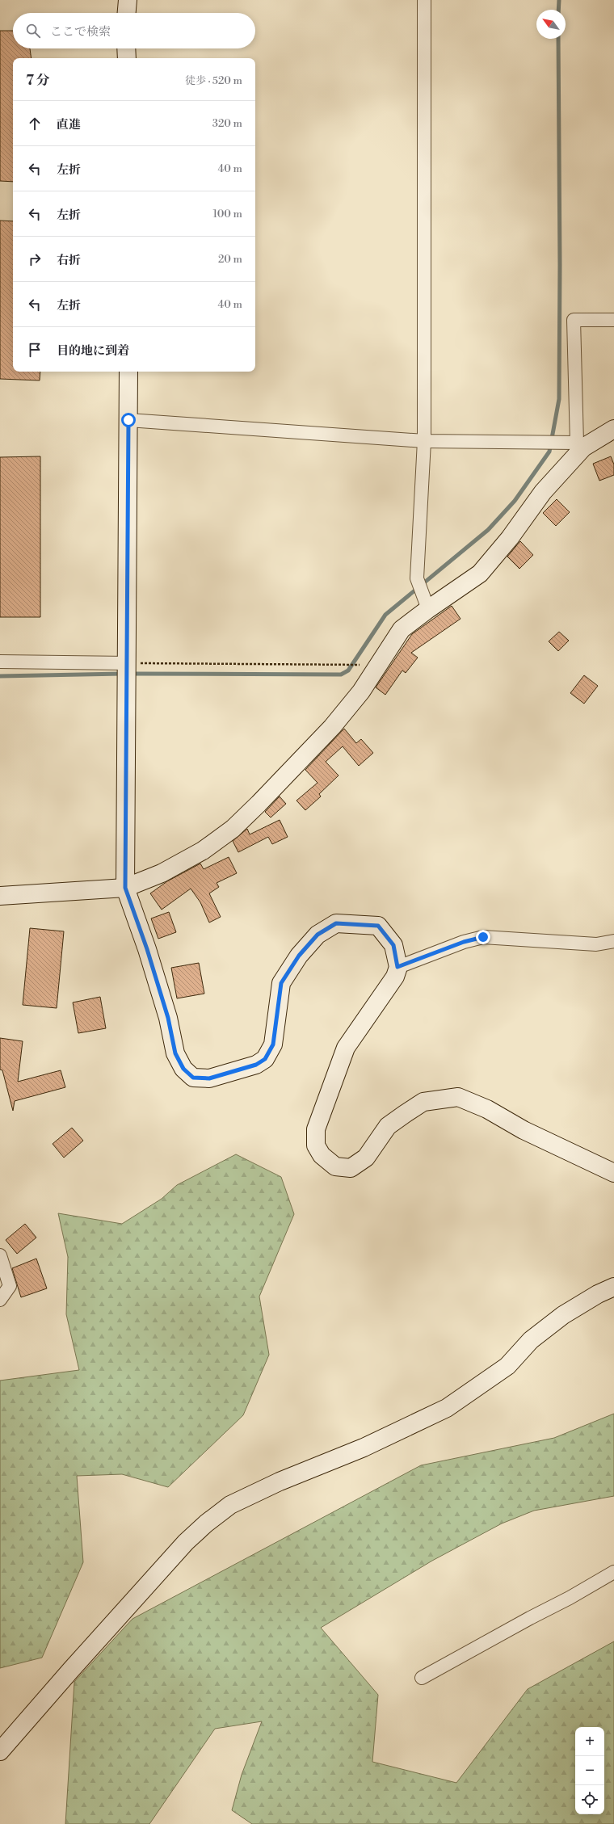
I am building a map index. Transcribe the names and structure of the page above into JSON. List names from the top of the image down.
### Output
{
  "north": "top left",
  "page": {
    "search": "ここで検索",
    "heading": ["7 分", "徒歩 · 520 m"],
    "list": [
      ["直進", "320 m"],
      ["左折", "40 m"],
      ["左折", "100 m"],
      ["右折", "20 m"],
      ["左折", "40 m"],
      "目的地に到着"
    ],
    "map_buttons": ["+", "−"]
  }
}
